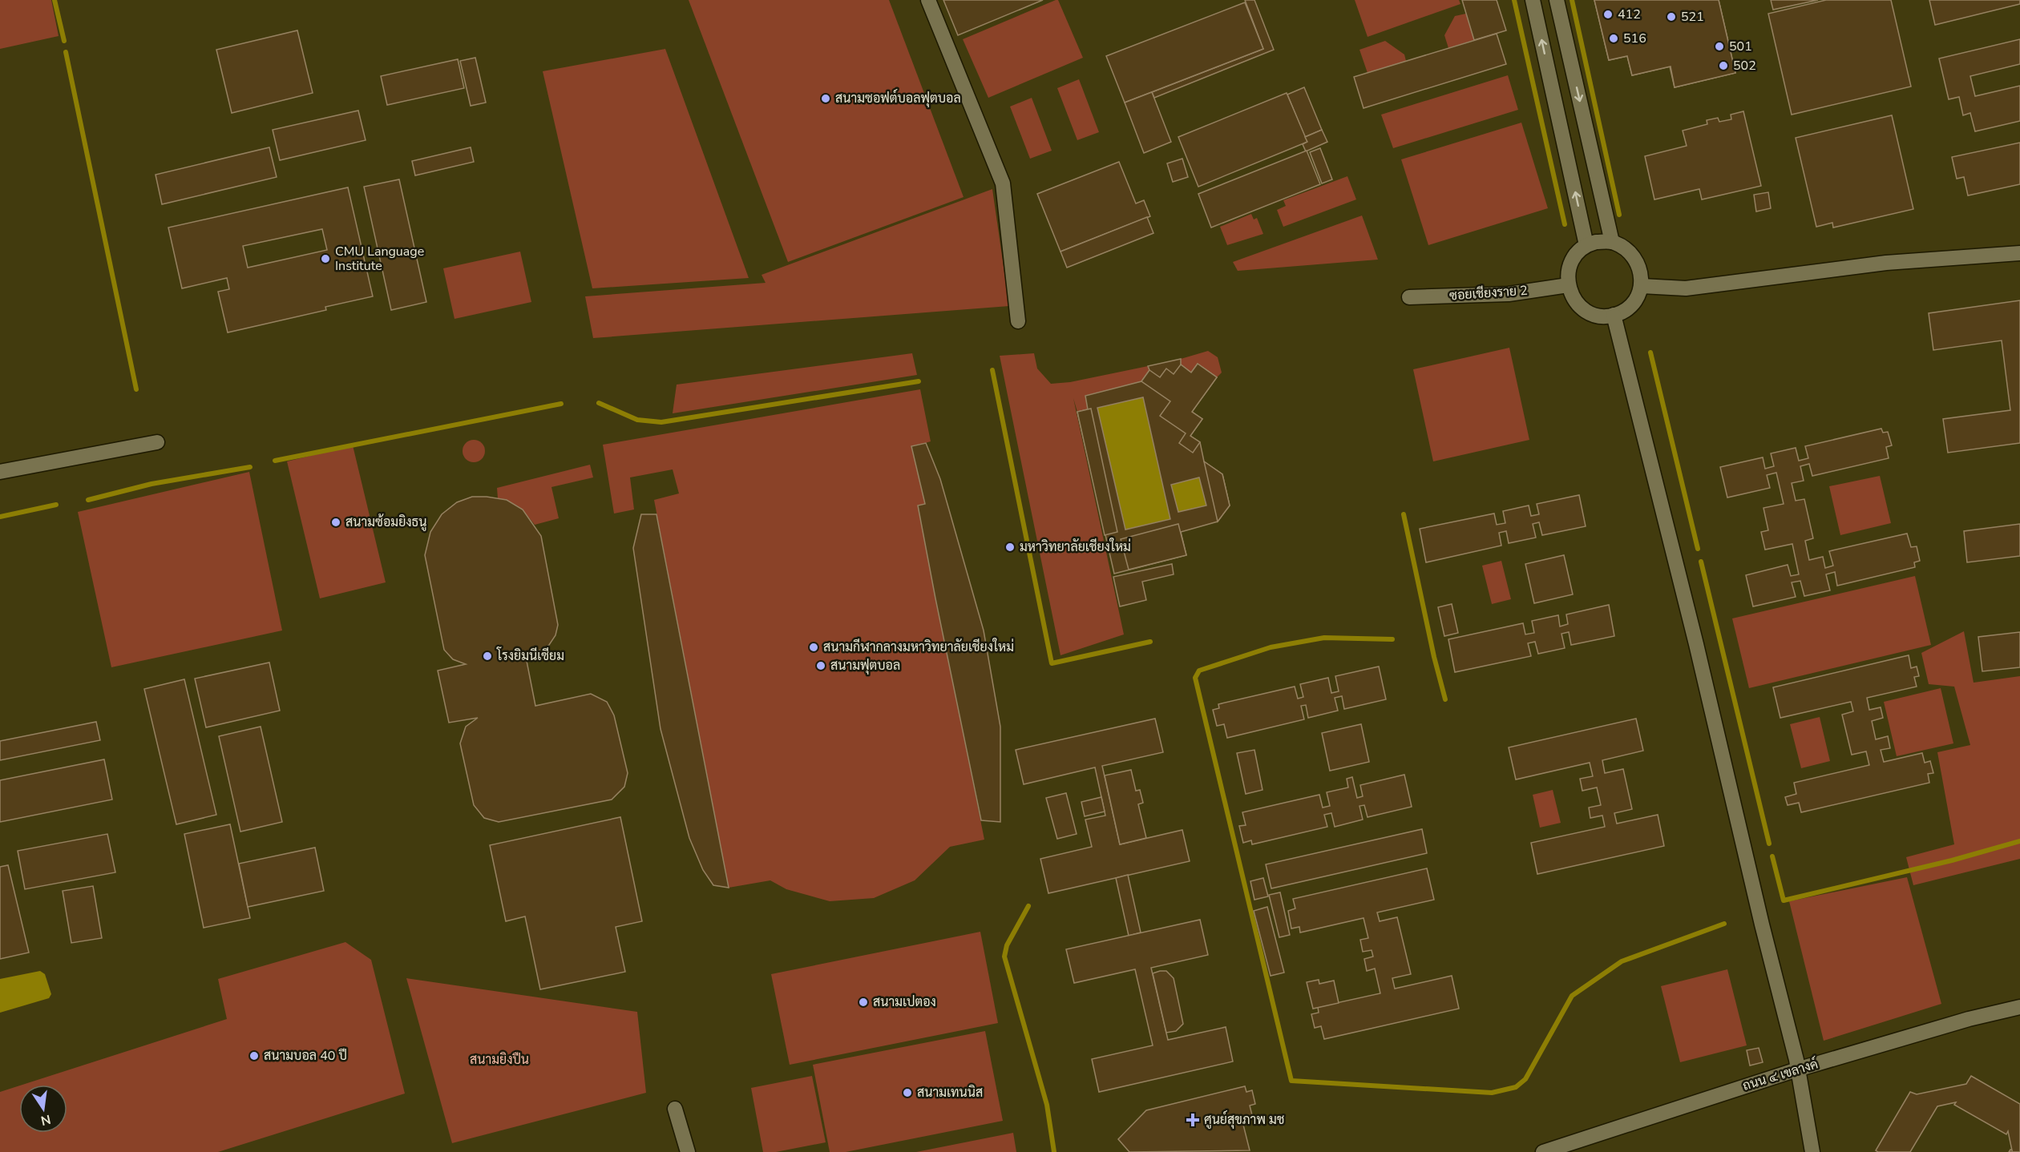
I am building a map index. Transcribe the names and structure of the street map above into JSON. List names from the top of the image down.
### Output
{
  "streets": {
    "street": ["ซอยเชียงราย 2", "ถนน ๔ เขลางค์"]
  },
  "parks": ["สนามยิงปืน"],
  "places": {
    "other": [
      "412",
      "521",
      "516",
      "501",
      "502",
      "สนามซอฟต์บอลฟุตบอล",
      "CMU Language Institute",
      "สนามซ้อมยิงธนู",
      "มหาวิทยาลัยเชียงใหม่",
      "สนามกีฬากลางมหาวิทยาลัยเชียงใหม่",
      "โรงยิมนีเซียม",
      "สนามฟุตบอล",
      "สนามเปตอง",
      "สนามบอล 40 ปี",
      "สนามเทนนิส"
    ],
    "health": ["ศูนย์สุขภาพ มช"]
  },
  "north": "bottom"
}
